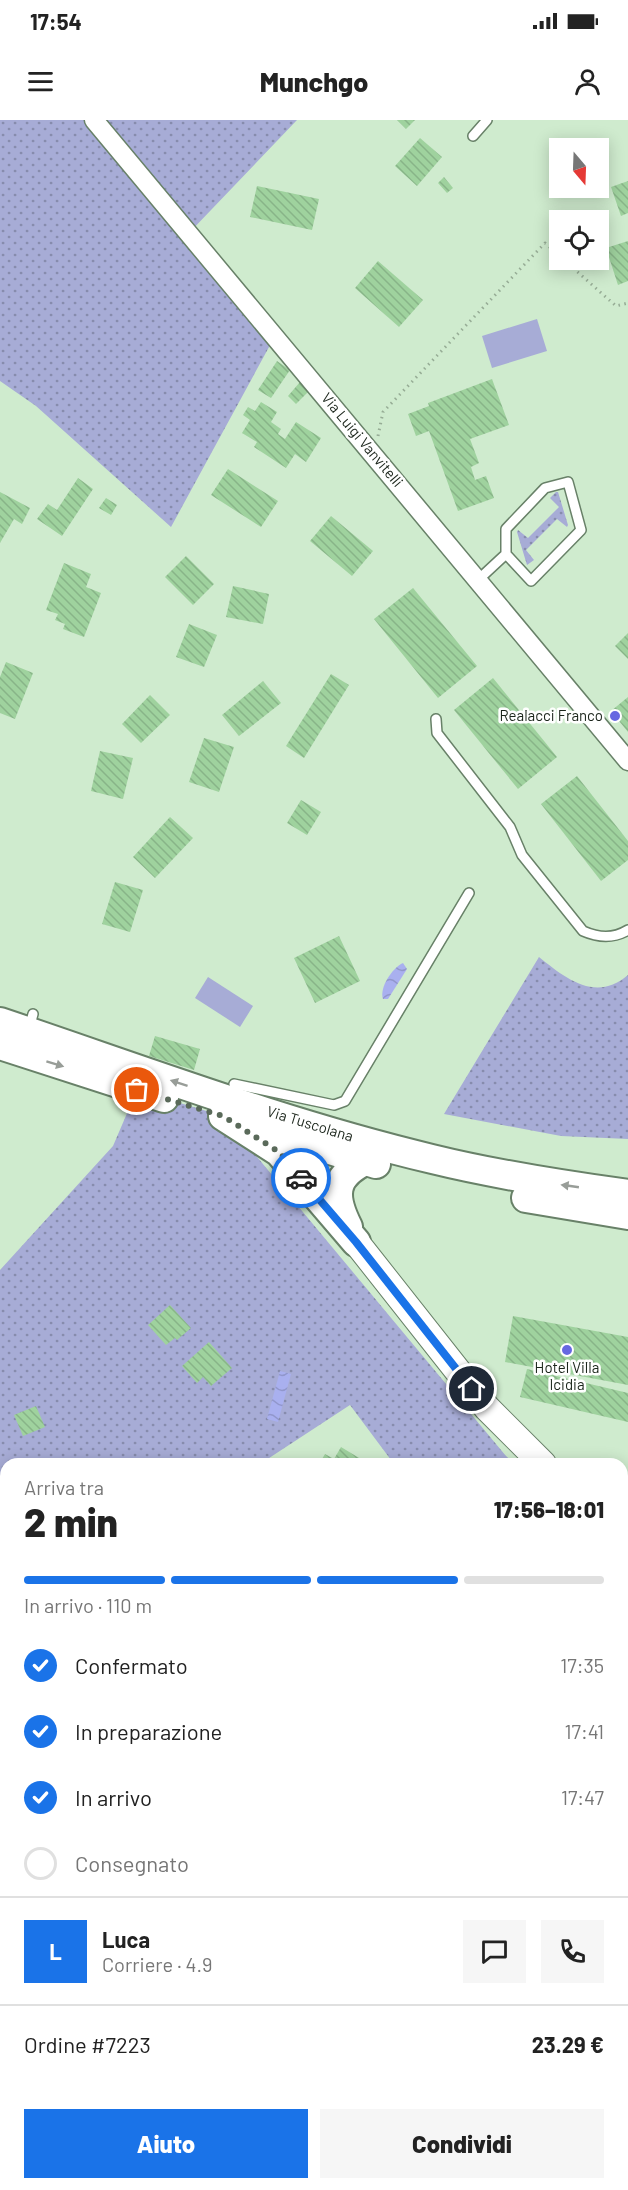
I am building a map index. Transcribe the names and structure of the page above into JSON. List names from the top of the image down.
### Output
{
  "streets": {
    "main road": ["Via Tuscolana"],
    "street": ["Via Luigi Vanvitelli"]
  },
  "places": ["Realacci Franco", "Hotel Villa Icidia"],
  "north": "bottom",
  "page": {
    "status": "17:54",
    "header": "Munchgo",
    "heading": ["2 min", "Arriva tra", "17:56–18:01"],
    "panel": [
      "Luca",
      "Corriere · 4.9",
      "Ordine #7223",
      "23.29 €"
    ],
    "bar": "In arrivo · 110 m",
    "list": [
      ["Confermato", "17:35"],
      ["In preparazione", "17:41"],
      ["In arrivo", "17:47"],
      "Consegnato"
    ],
    "round": "L",
    "buttons": ["Aiuto", "Condividi"]
  }
}
